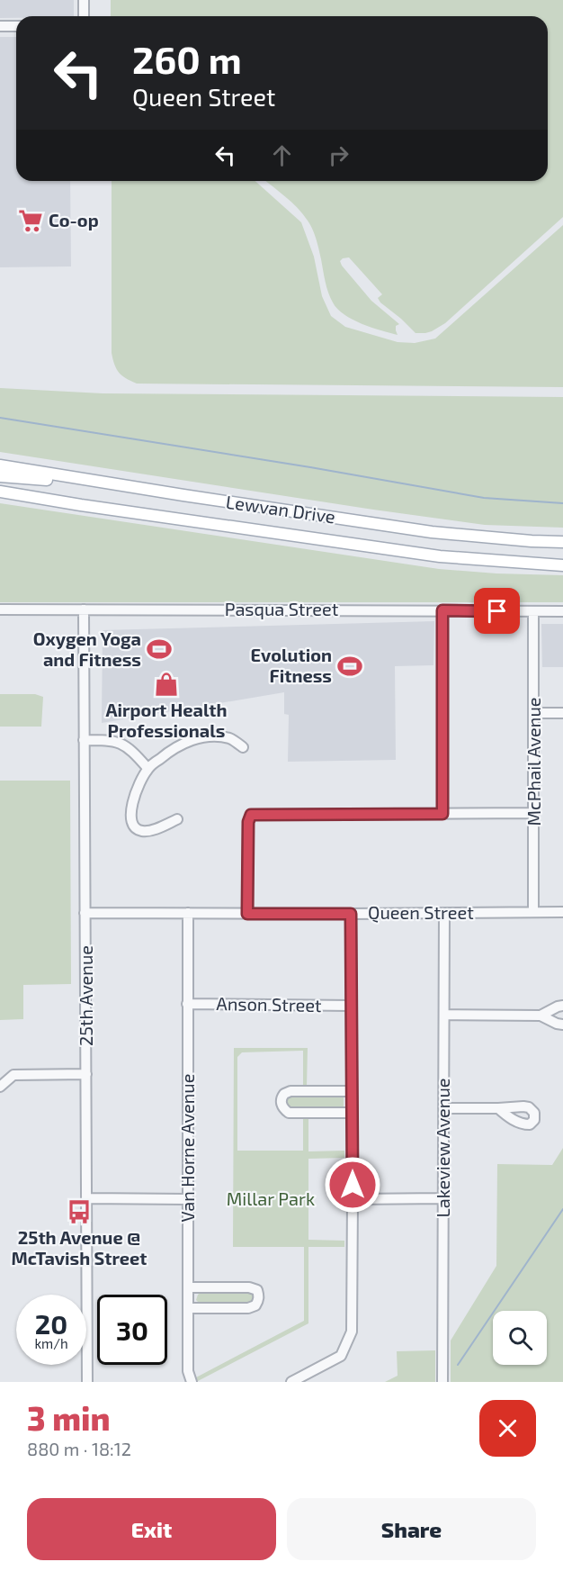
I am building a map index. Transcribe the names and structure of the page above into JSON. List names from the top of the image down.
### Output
{
  "streets": {
    "main road": ["Lewvan Drive"],
    "street": [
      "Pasqua Street",
      "McPhail Avenue",
      "Queen Street",
      "25th Avenue",
      "Anson Street",
      "Van Horne Avenue",
      "Lakeview Avenue"
    ]
  },
  "crossings": [
    ["Pasqua Street", "McPhail Avenue"],
    ["Pasqua Street", "25th Avenue"],
    ["McPhail Avenue", "Queen Street"],
    ["Queen Street", "25th Avenue"],
    ["Queen Street", "Van Horne Avenue"],
    ["Queen Street", "Lakeview Avenue"],
    ["Anson Street", "Van Horne Avenue"]
  ],
  "parks": ["Millar Park"],
  "places": {
    "supermarket": ["Co-op"],
    "sports": ["Oxygen Yoga and Fitness", "Evolution Fitness"],
    "shop": ["Airport Health Professionals"],
    "bus stop": ["25th Avenue @ McTavish Street"]
  },
  "page": {
    "turn": ["260 m", "Queen Street"],
    "speed": "20 km/h",
    "limit": "30",
    "heading": ["3 min", "880 m · 18:12"],
    "buttons": ["Exit", "Share"]
  }
}
